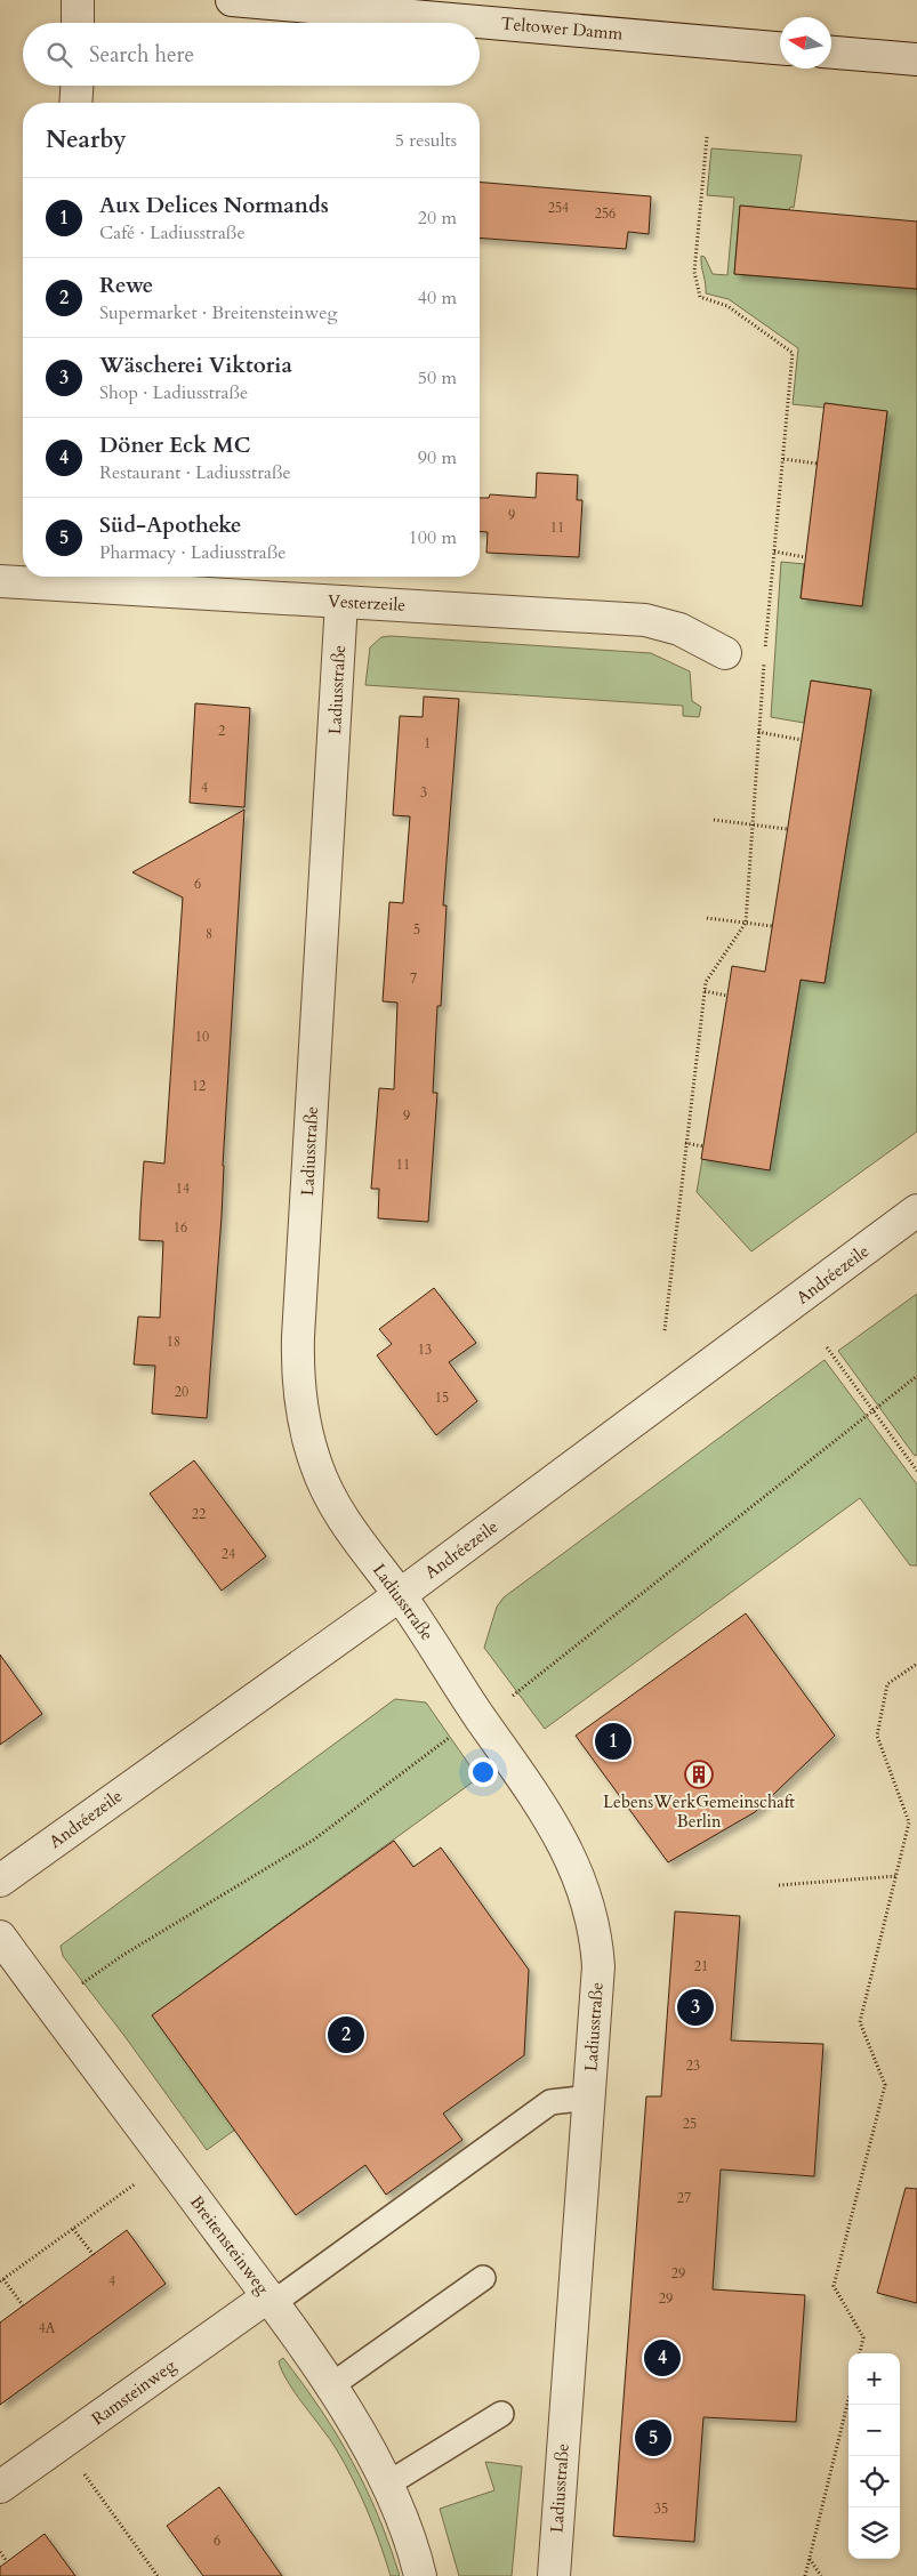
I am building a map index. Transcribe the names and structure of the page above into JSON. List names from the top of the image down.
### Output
{
  "streets": {
    "street": [
      "Teltower Damm",
      "Vesterzeile",
      "Ladiusstraße",
      "Andréezeile",
      "Breitensteinweg",
      "Ramsteinweg"
    ]
  },
  "crossings": [
    ["Vesterzeile", "Ladiusstraße"],
    ["Ladiusstraße", "Andréezeile"],
    ["Breitensteinweg", "Ramsteinweg"]
  ],
  "places": {
    "building": ["LebensWerkGemeinschaft Berlin"]
  },
  "house_numbers": [
    "254",
    "256",
    "9",
    "11",
    "2",
    "1",
    "4",
    "3",
    "6",
    "5",
    "8",
    "7",
    "10",
    "12",
    "9",
    "11",
    "14",
    "16",
    "18",
    "13",
    "20",
    "15",
    "22",
    "24",
    "21",
    "23",
    "25",
    "27",
    "29",
    "4",
    "29",
    "4A",
    "35",
    "6"
  ],
  "north": "left",
  "page": {
    "search": "Search here",
    "heading": ["Nearby", "5 results"],
    "list": [
      {
        "mark": "1",
        "name": "Aux Delices Normands",
        "note": "Café · Ladiusstraße",
        "value": "20 m"
      },
      {
        "mark": "2",
        "name": "Rewe",
        "note": "Supermarket · Breitensteinweg",
        "value": "40 m"
      },
      {
        "mark": "3",
        "name": "Wäscherei Viktoria",
        "note": "Shop · Ladiusstraße",
        "value": "50 m"
      },
      {
        "mark": "4",
        "name": "Döner Eck MC",
        "note": "Restaurant · Ladiusstraße",
        "value": "90 m"
      },
      {
        "mark": "5",
        "name": "Süd-Apotheke",
        "note": "Pharmacy · Ladiusstraße",
        "value": "100 m"
      }
    ],
    "pins": [
      "1",
      "3",
      "2",
      "4",
      "5"
    ],
    "map_buttons": ["+", "−"]
  }
}
